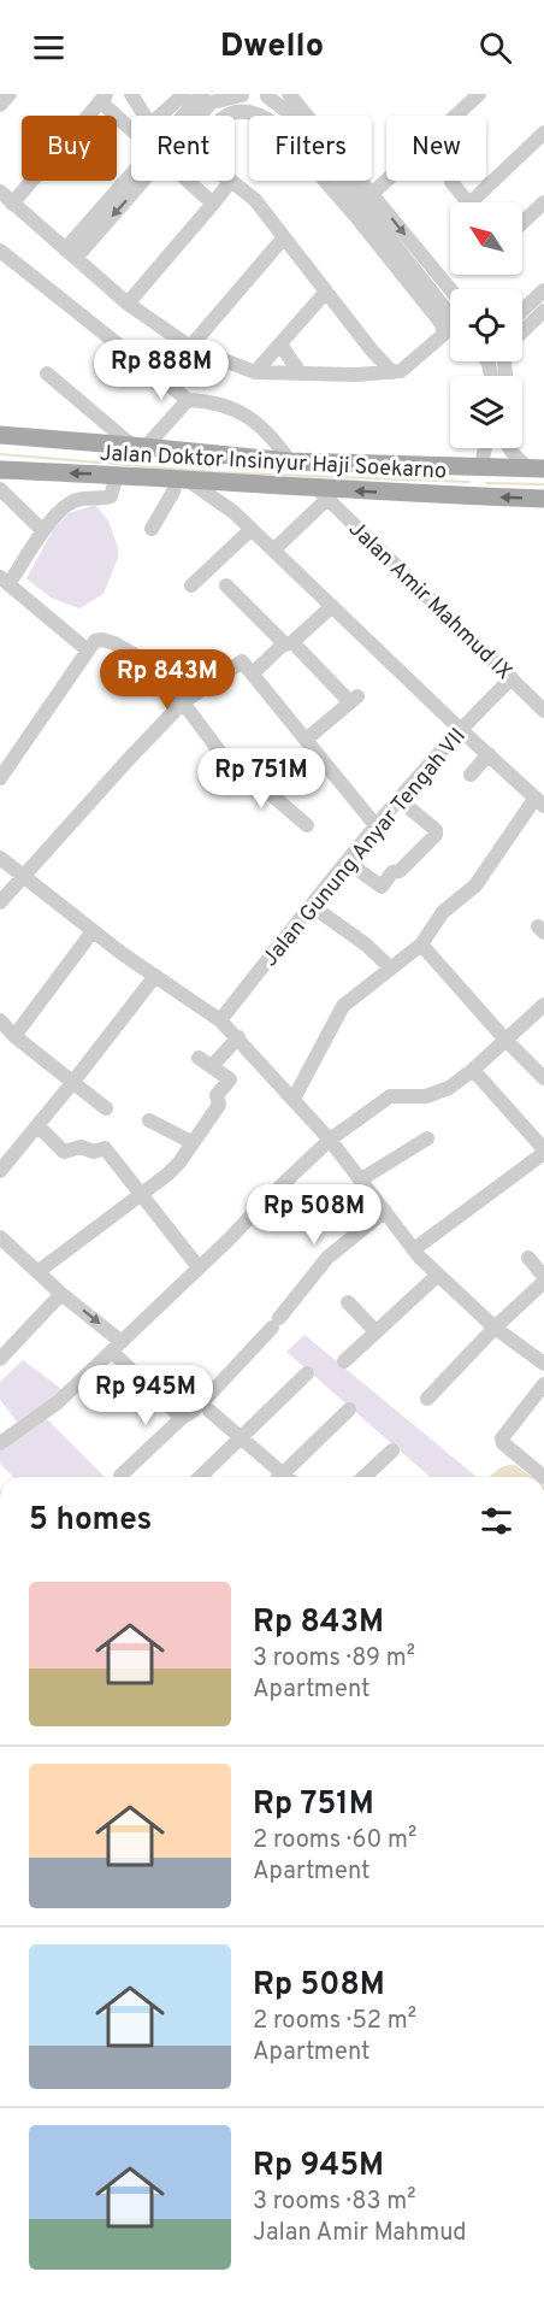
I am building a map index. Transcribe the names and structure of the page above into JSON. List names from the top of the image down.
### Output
{
  "streets": {
    "main road": ["Jalan Doktor Insinyur Haji Soekarno"],
    "street": ["Jalan Amir Mahmud IX", "Jalan Gunung Anyar Tengah VII"]
  },
  "crossings": [
    ["Jalan Doktor Insinyur Haji Soekarno", "Jalan Amir Mahmud IX"],
    ["Jalan Amir Mahmud IX", "Jalan Gunung Anyar Tengah VII"]
  ],
  "north": "top left",
  "page": {
    "header": "Dwello",
    "chip": [
      "Buy",
      "Rent",
      "Filters",
      "New"
    ],
    "price": [
      "Rp 888M",
      "Rp 843M",
      "Rp 751M",
      "Rp 508M",
      "Rp 945M"
    ],
    "heading": "5 homes",
    "list": [
      {
        "name": "Rp 843M",
        "note": "3 rooms · 89 m² · Apartment"
      },
      {
        "name": "Rp 751M",
        "note": "2 rooms · 60 m² · Apartment"
      },
      {
        "name": "Rp 508M",
        "note": "2 rooms · 52 m² · Apartment"
      },
      {
        "name": "Rp 945M",
        "note": "3 rooms · 83 m² · Jalan Amir Mahmud"
      }
    ]
  }
}
